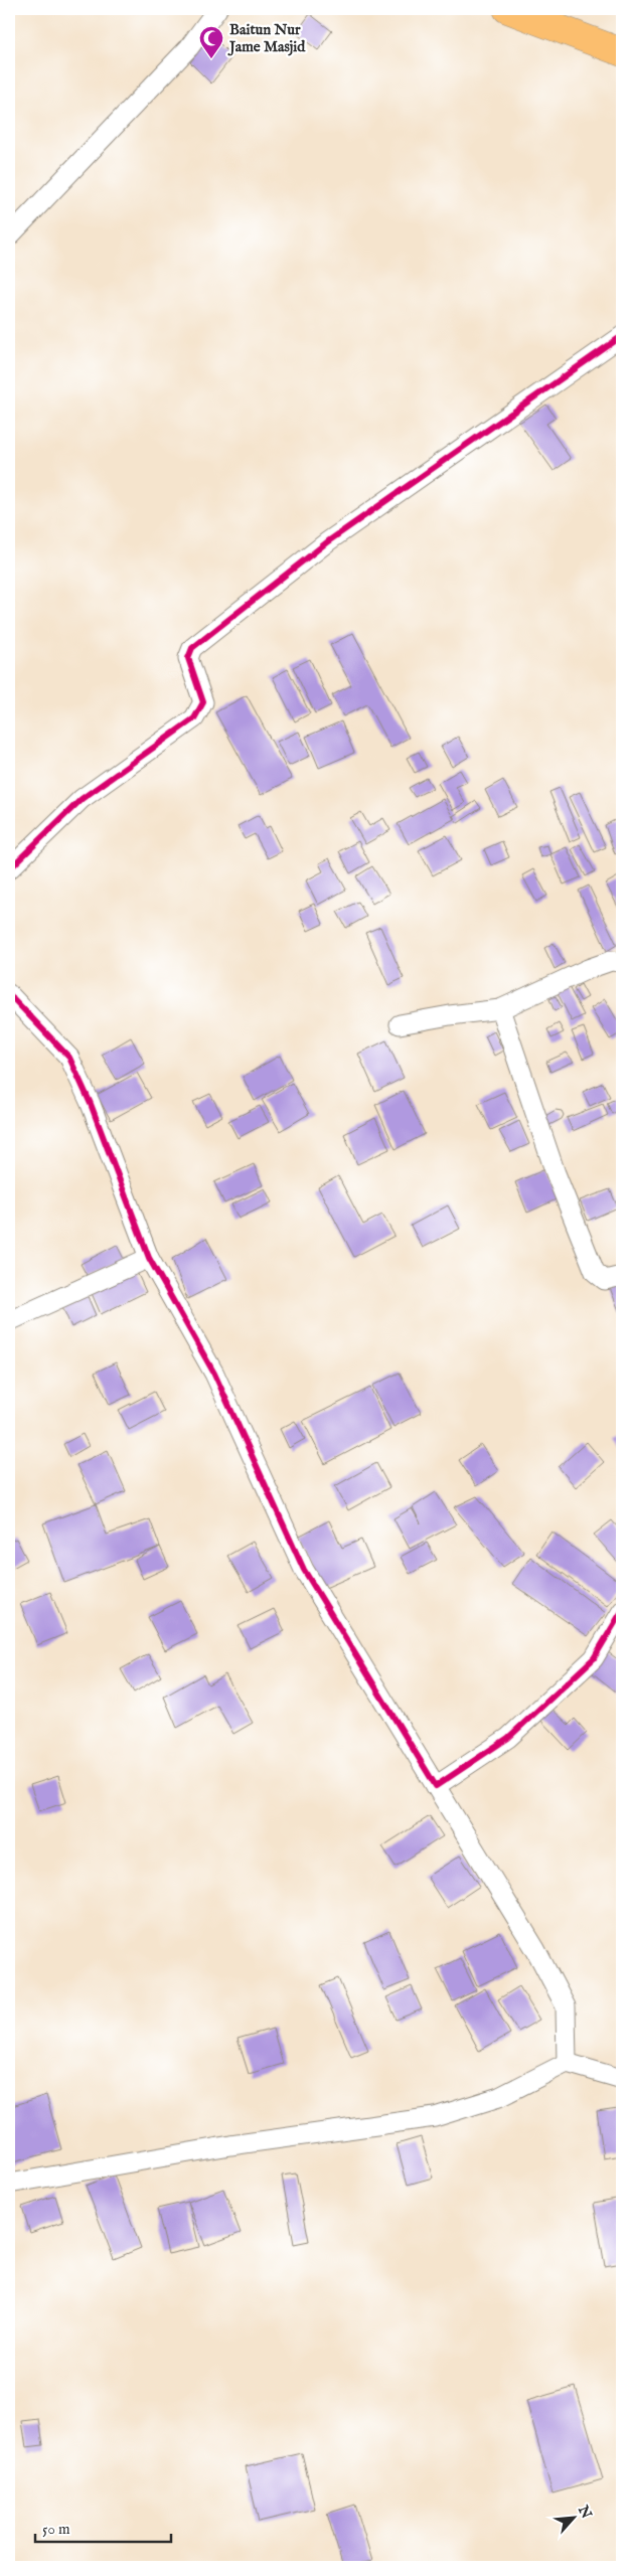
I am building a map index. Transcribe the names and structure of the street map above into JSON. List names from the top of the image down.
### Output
{
  "places": {
    "mosque": ["Baitun Nur Jame Masjid"]
  },
  "scale_bar": "50 m",
  "north": "top right"
}
